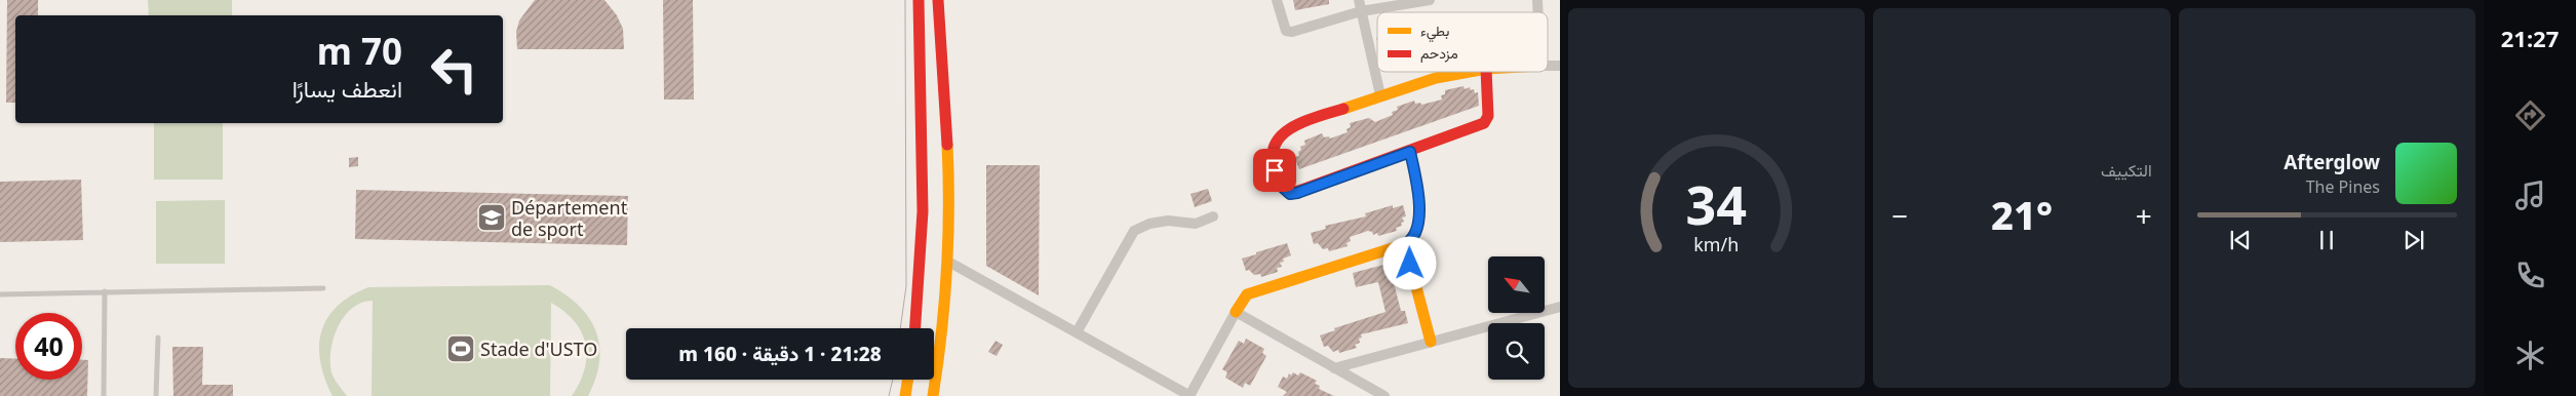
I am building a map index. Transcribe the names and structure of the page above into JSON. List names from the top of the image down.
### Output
{
  "places": {
    "school or university": ["Département de sport"],
    "sports": ["Stade d'USTO"]
  },
  "legend": ["بطيء", "مزدحم"],
  "north": "top left",
  "page": {
    "tabs": "21:27",
    "tile": "التكييف",
    "turn": ["70 m", "انعطف يسارًا"],
    "song": ["Afterglow", "The Pines"],
    "heat": ["−", "21°", "+"],
    "limit": "40",
    "trip": "21:28 · 1 دقيقة · 160 m",
    "gauge": ["34", "km/h"]
  }
}
